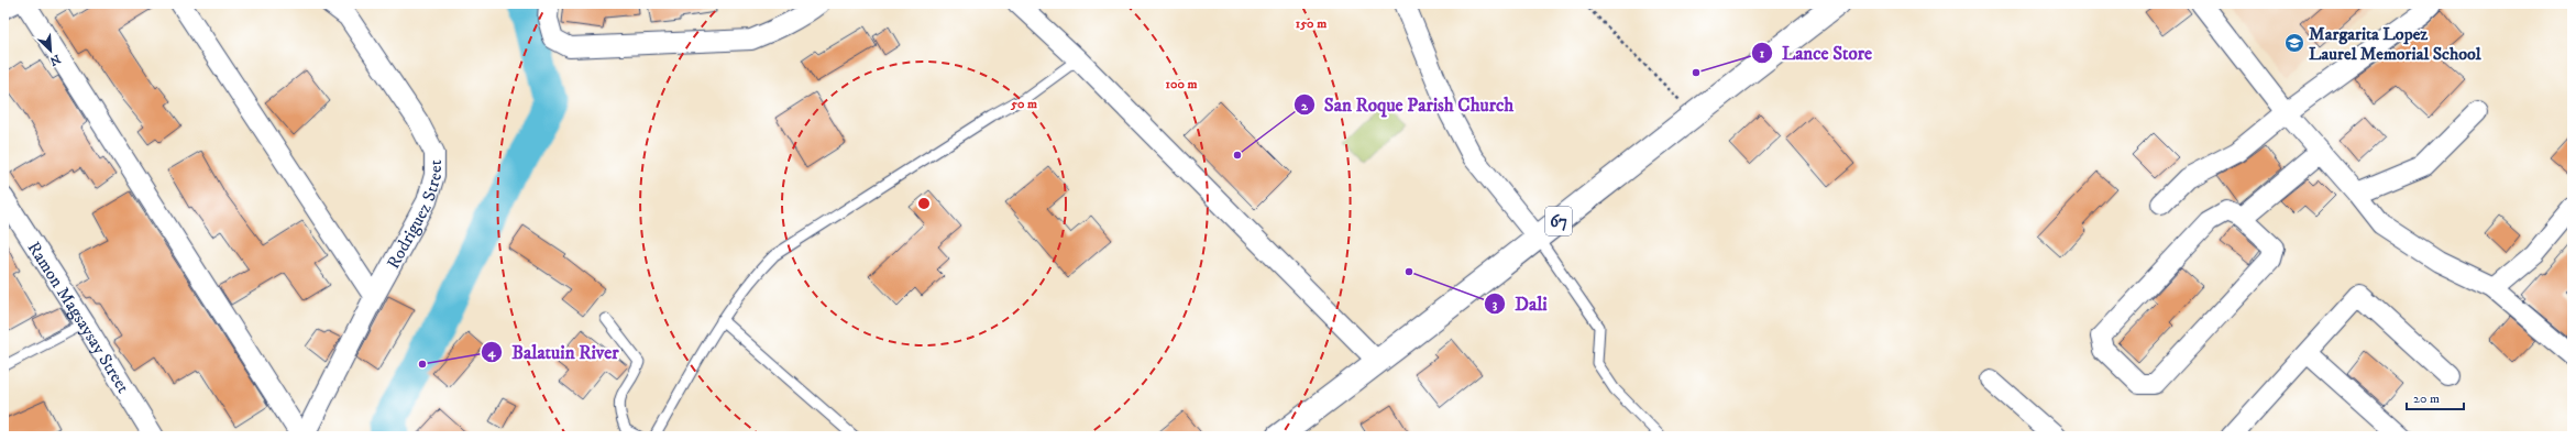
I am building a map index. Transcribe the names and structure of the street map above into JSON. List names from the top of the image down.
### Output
{
  "streets": {
    "main road": ["67"],
    "street": ["Rodriguez Street", "Ramon Magsaysay Street"]
  },
  "places": {
    "school or university": ["Margarita Lopez Laurel Memorial School"],
    "other": [
      "Lance Store",
      "San Roque Parish Church",
      "Dali",
      "Balatuin River"
    ]
  },
  "scale_bar": "20 m",
  "north": "bottom right",
  "rings": ["150 m", "100 m", "50 m"]
}
